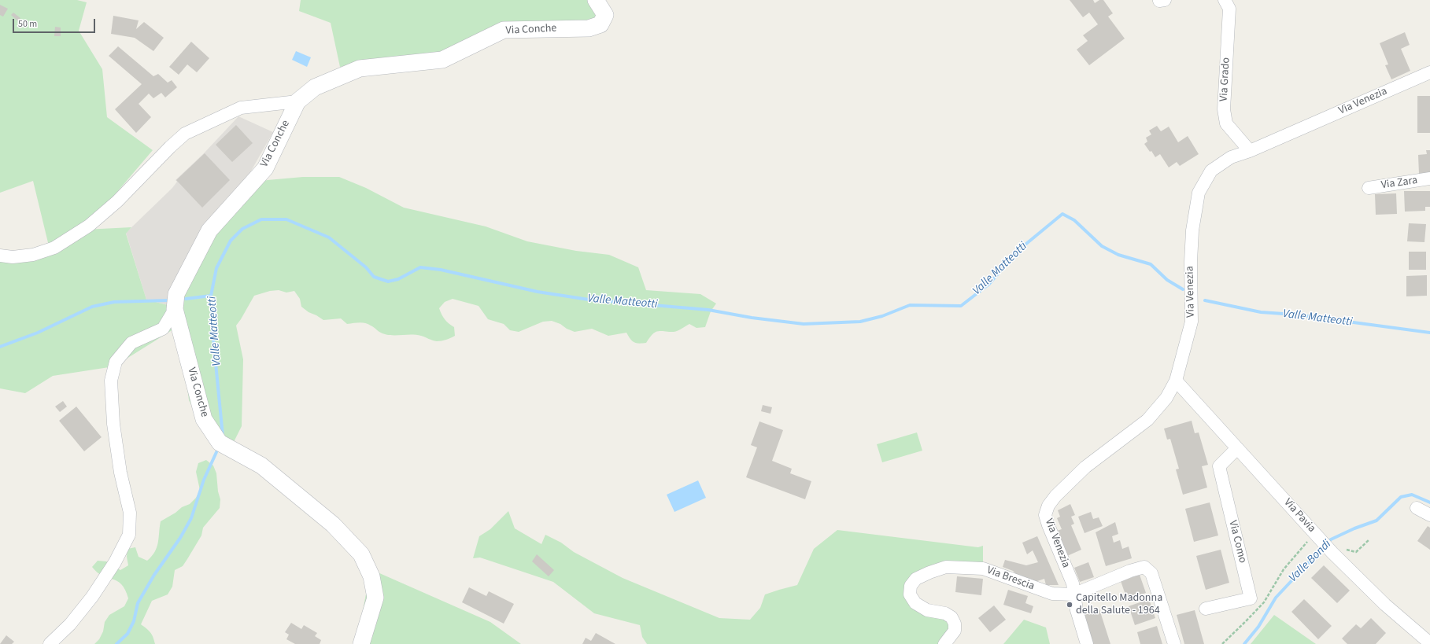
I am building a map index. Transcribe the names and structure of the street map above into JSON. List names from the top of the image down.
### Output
{
  "streets": {
    "street": [
      "Via Conche",
      "Via Grado",
      "Via Venezia",
      "Via Zara",
      "Via Pavia",
      "Via Como",
      "Via Brescia"
    ]
  },
  "crossings": [
    ["Via Grado", "Via Venezia"],
    ["Via Venezia", "Via Pavia"],
    ["Via Venezia", "Via Brescia"],
    ["Via Pavia", "Via Como"]
  ],
  "water": ["Valle Matteotti", "Valle Bondi"],
  "places": ["Capitello Madonna della Salute - 1964"],
  "scale_bar": "50 m"
}
